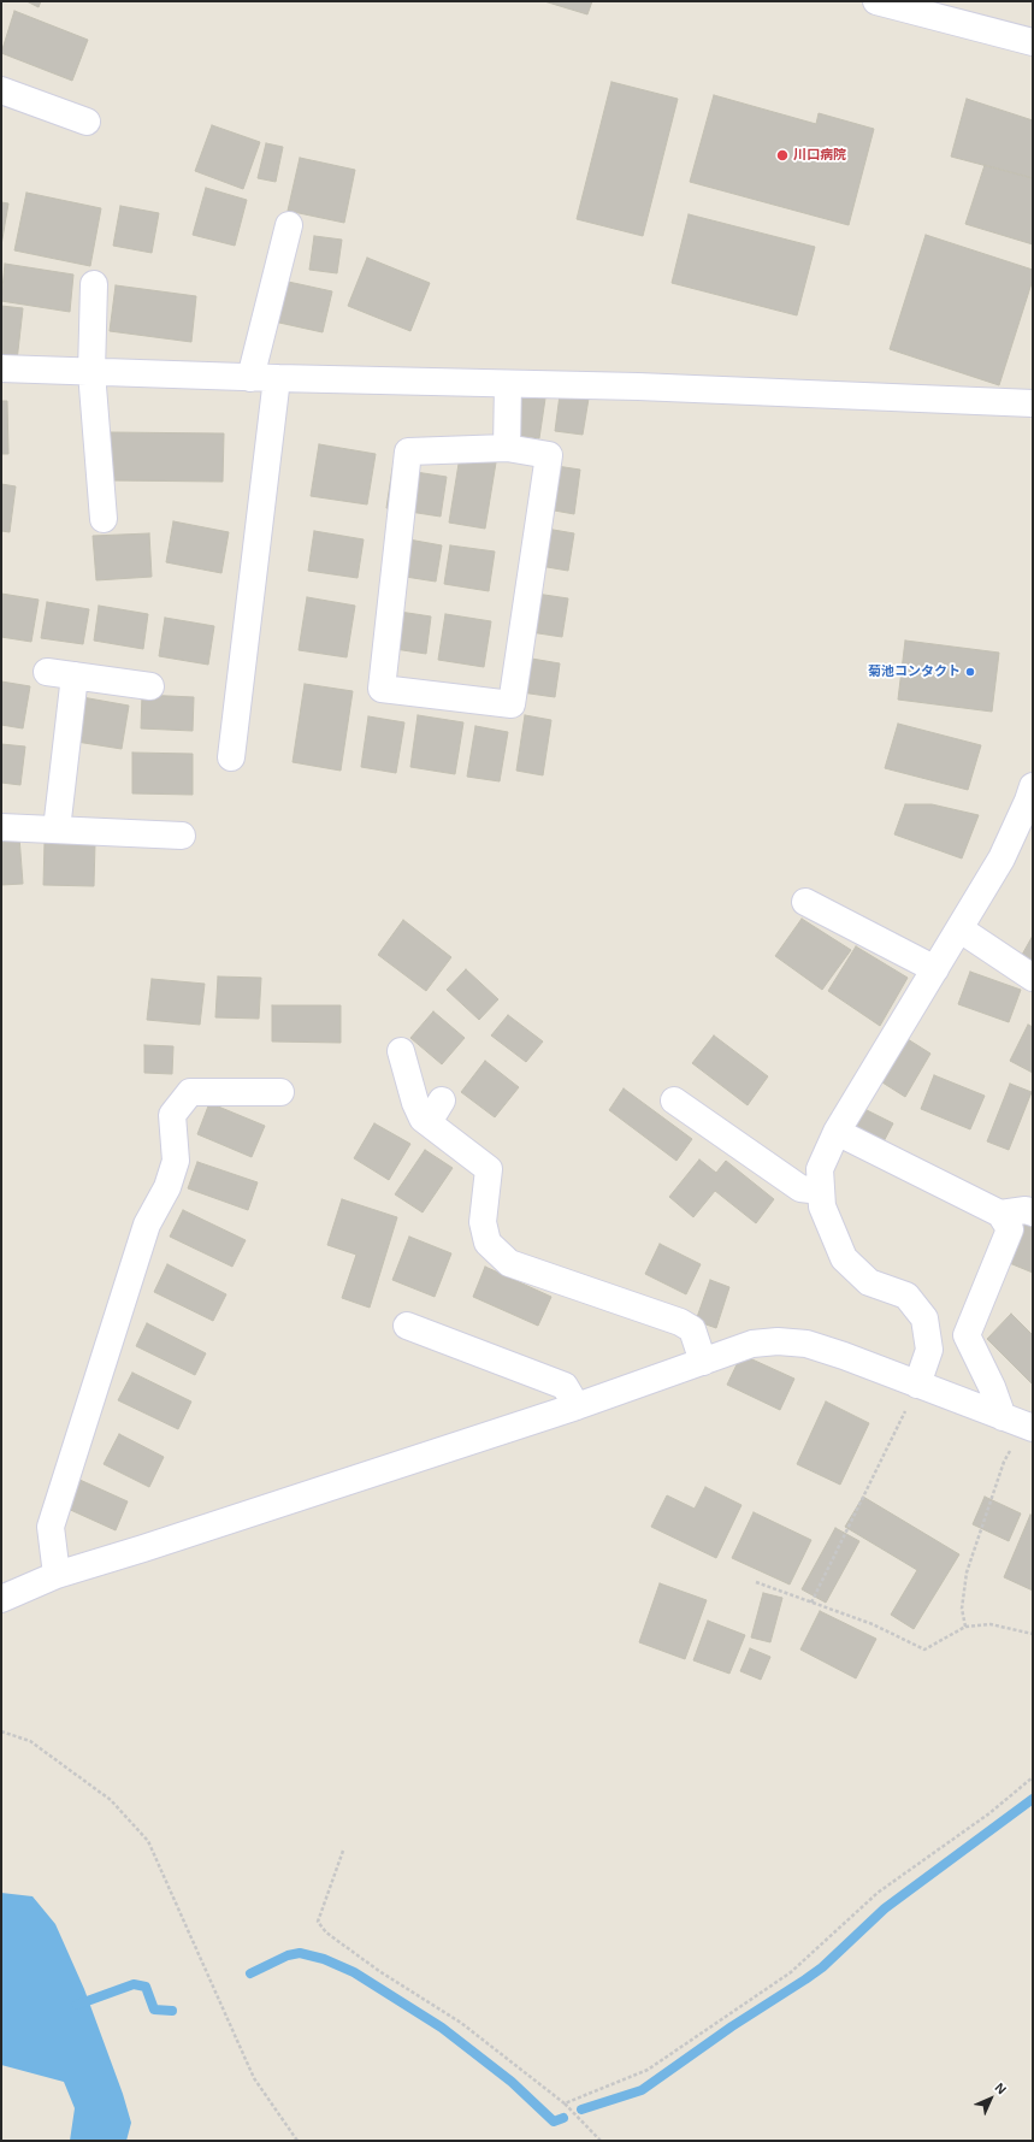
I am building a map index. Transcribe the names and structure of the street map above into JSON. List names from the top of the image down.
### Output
{
  "places": ["川口病院", "菊池コンタクト"],
  "north": "top right"
}
